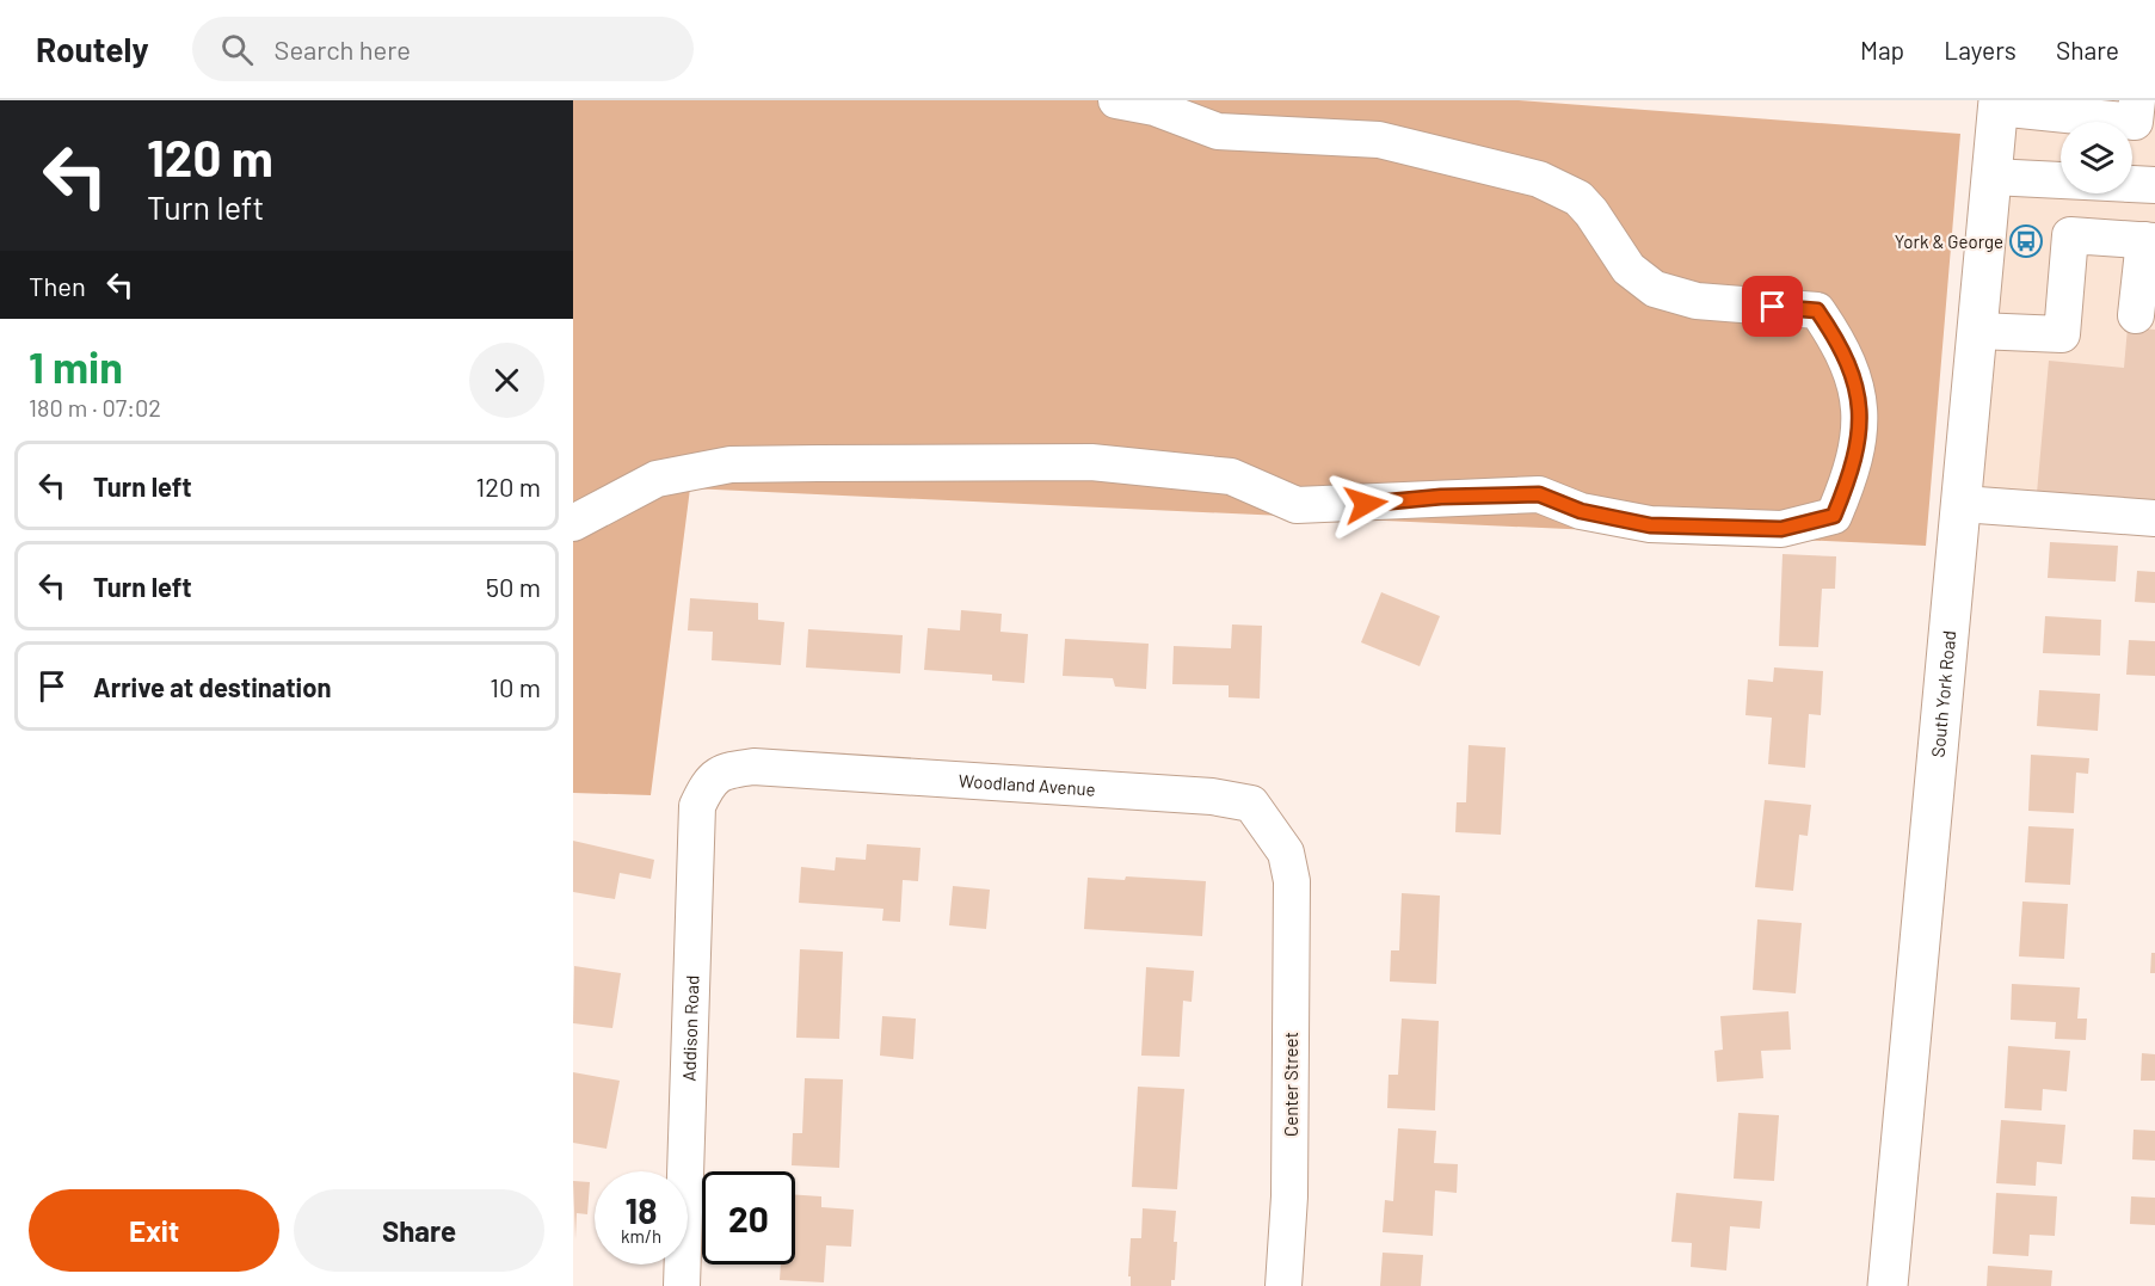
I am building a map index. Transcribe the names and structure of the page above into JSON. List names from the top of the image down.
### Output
{
  "streets": {
    "main road": ["South York Road"],
    "street": ["Woodland Avenue", "Addison Road", "Center Street"]
  },
  "crossings": [
    ["Woodland Avenue", "Addison Road"],
    ["Woodland Avenue", "Center Street"]
  ],
  "places": {
    "bus stop": ["York & George"]
  },
  "page": {
    "header": "Routely",
    "search": "Search here",
    "nav": ["Map", "Layers", "Share"],
    "turn": ["120 m", "Turn left"],
    "then": "Then",
    "heading": ["1 min", "180 m · 07:02"],
    "list": [
      {
        "name": "Turn left",
        "value": "120 m"
      },
      {
        "name": "Turn left",
        "value": "50 m"
      },
      {
        "name": "Arrive at destination",
        "value": "10 m"
      }
    ],
    "speed": "18 km/h",
    "limit": "20",
    "buttons": ["Exit", "Share"]
  }
}
